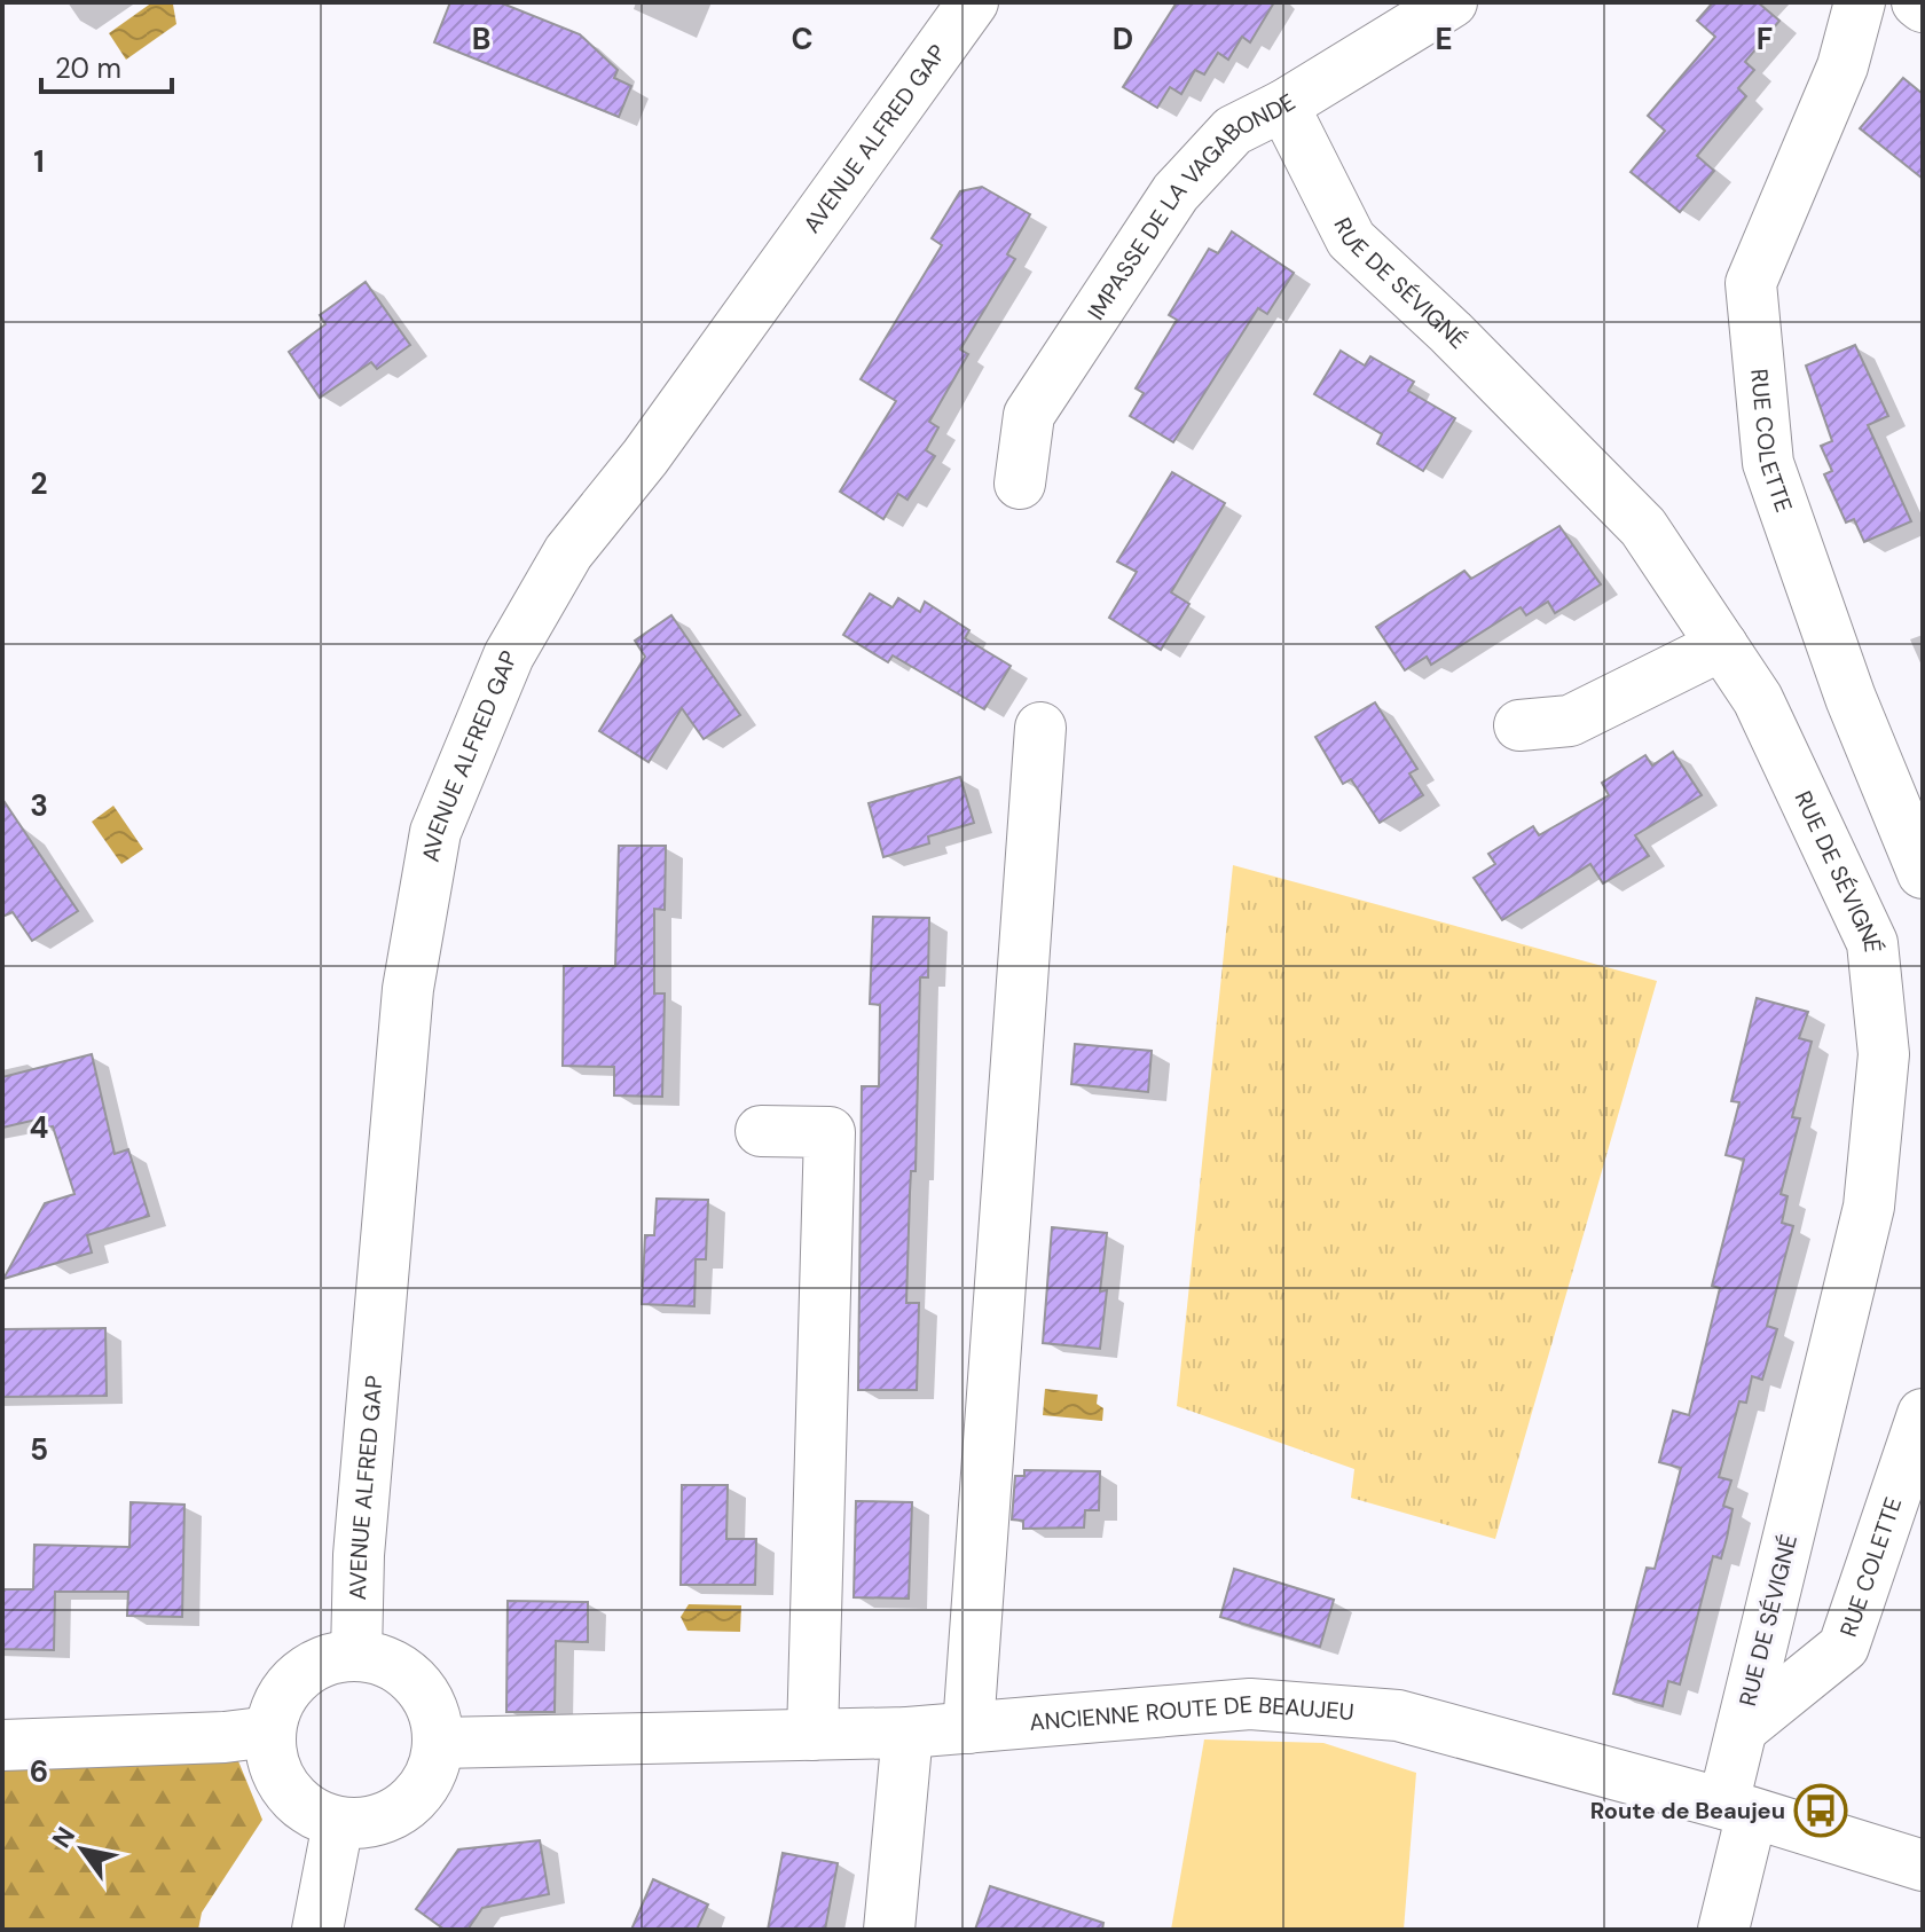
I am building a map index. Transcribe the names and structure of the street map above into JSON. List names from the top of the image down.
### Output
{
  "streets": {
    "street": [
      "AVENUE ALFRED GAP",
      "IMPASSE DE LA VAGABONDE",
      "RUE DE SÉVIGNÉ",
      "RUE COLETTE",
      "ANCIENNE ROUTE DE BEAUJEU"
    ]
  },
  "crossings": [
    ["AVENUE ALFRED GAP", "ANCIENNE ROUTE DE BEAUJEU"],
    ["IMPASSE DE LA VAGABONDE", "RUE DE SÉVIGNÉ"],
    ["RUE DE SÉVIGNÉ", "RUE COLETTE"],
    ["RUE DE SÉVIGNÉ", "ANCIENNE ROUTE DE BEAUJEU"]
  ],
  "places": {
    "bus stop": ["Route de Beaujeu"]
  },
  "scale_bar": "20 m",
  "north": "top left",
  "grid": {
    "columns": [
      "B",
      "C",
      "D",
      "E",
      "F"
    ],
    "rows": [
      "1",
      "2",
      "3",
      "4",
      "5",
      "6"
    ]
  }
}
